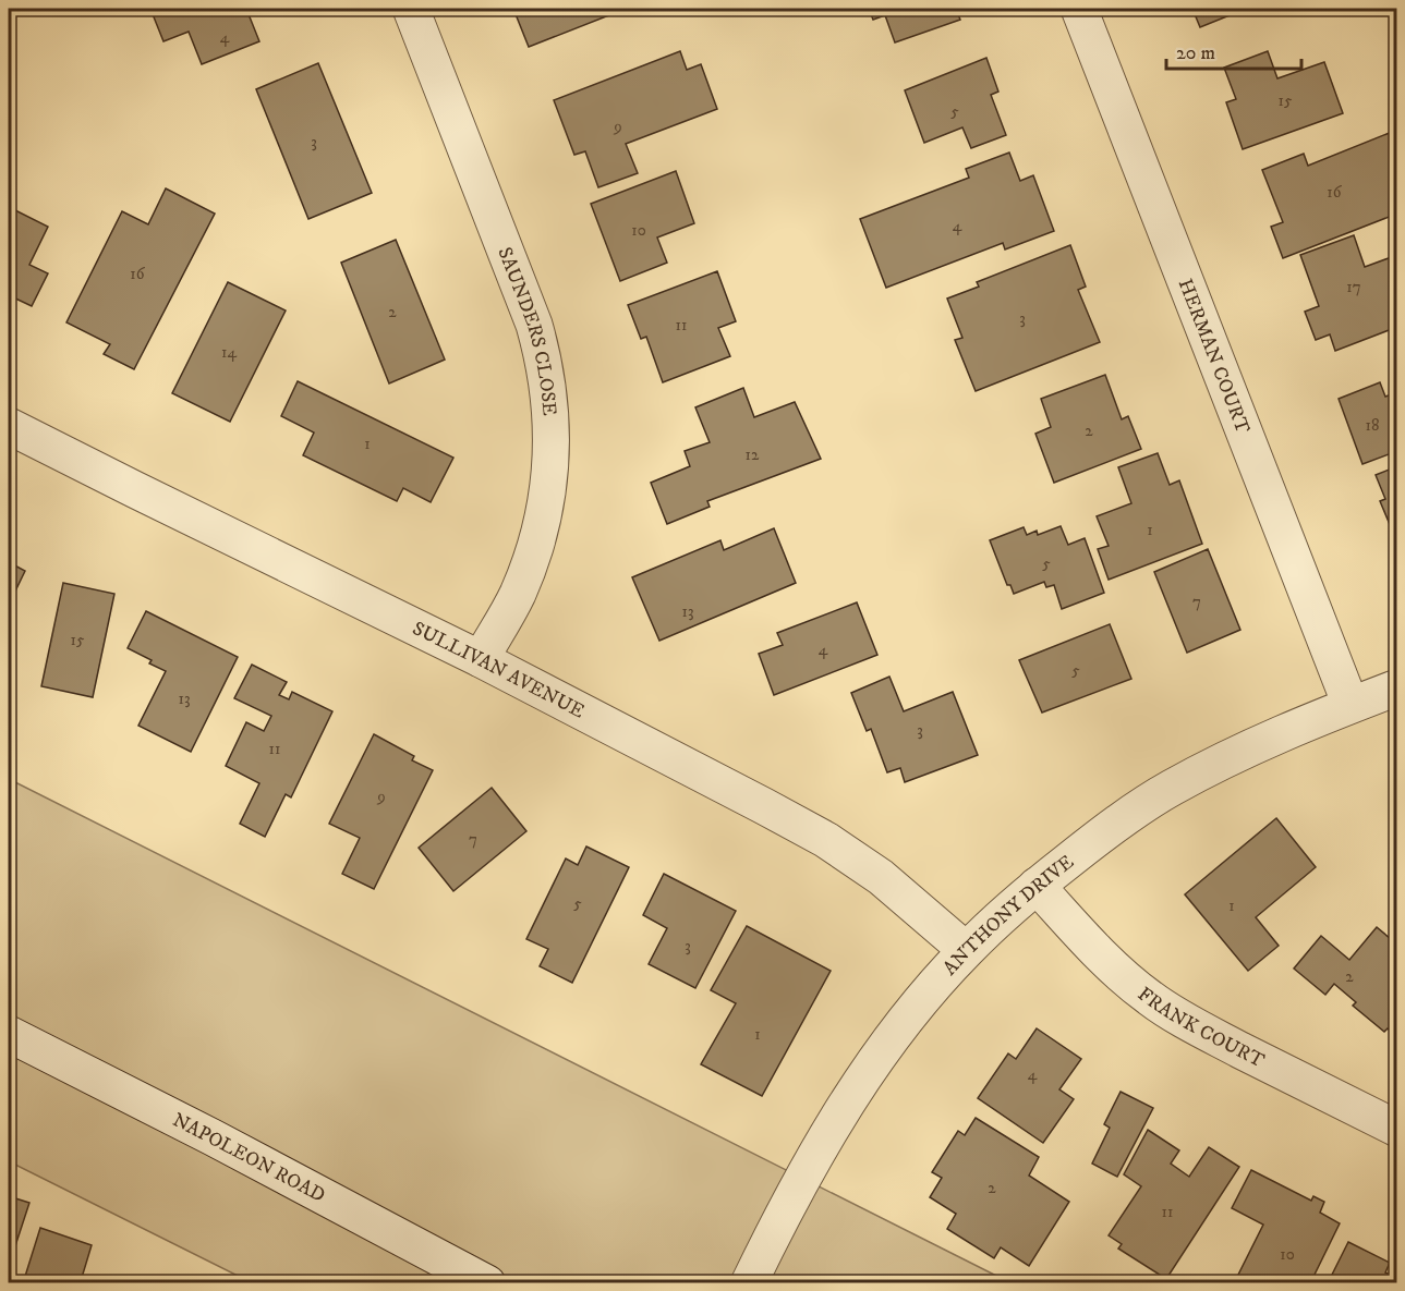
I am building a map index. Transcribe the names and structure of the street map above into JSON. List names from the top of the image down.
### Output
{
  "streets": {
    "street": [
      "SAUNDERS CLOSE",
      "HERMAN COURT",
      "SULLIVAN AVENUE",
      "ANTHONY DRIVE",
      "FRANK COURT",
      "NAPOLEON ROAD"
    ]
  },
  "crossings": [
    ["SAUNDERS CLOSE", "SULLIVAN AVENUE"],
    ["HERMAN COURT", "ANTHONY DRIVE"],
    ["SULLIVAN AVENUE", "ANTHONY DRIVE"],
    ["ANTHONY DRIVE", "FRANK COURT"]
  ],
  "house_numbers": [
    "4",
    "15",
    "5",
    "9",
    "3",
    "16",
    "4",
    "10",
    "16",
    "17",
    "2",
    "3",
    "11",
    "14",
    "18",
    "2",
    "1",
    "12",
    "1",
    "5",
    "7",
    "13",
    "15",
    "4",
    "5",
    "13",
    "3",
    "11",
    "9",
    "7",
    "5",
    "1",
    "3",
    "2",
    "1",
    "4",
    "2",
    "11",
    "10"
  ],
  "scale_bar": "20 m"
}
